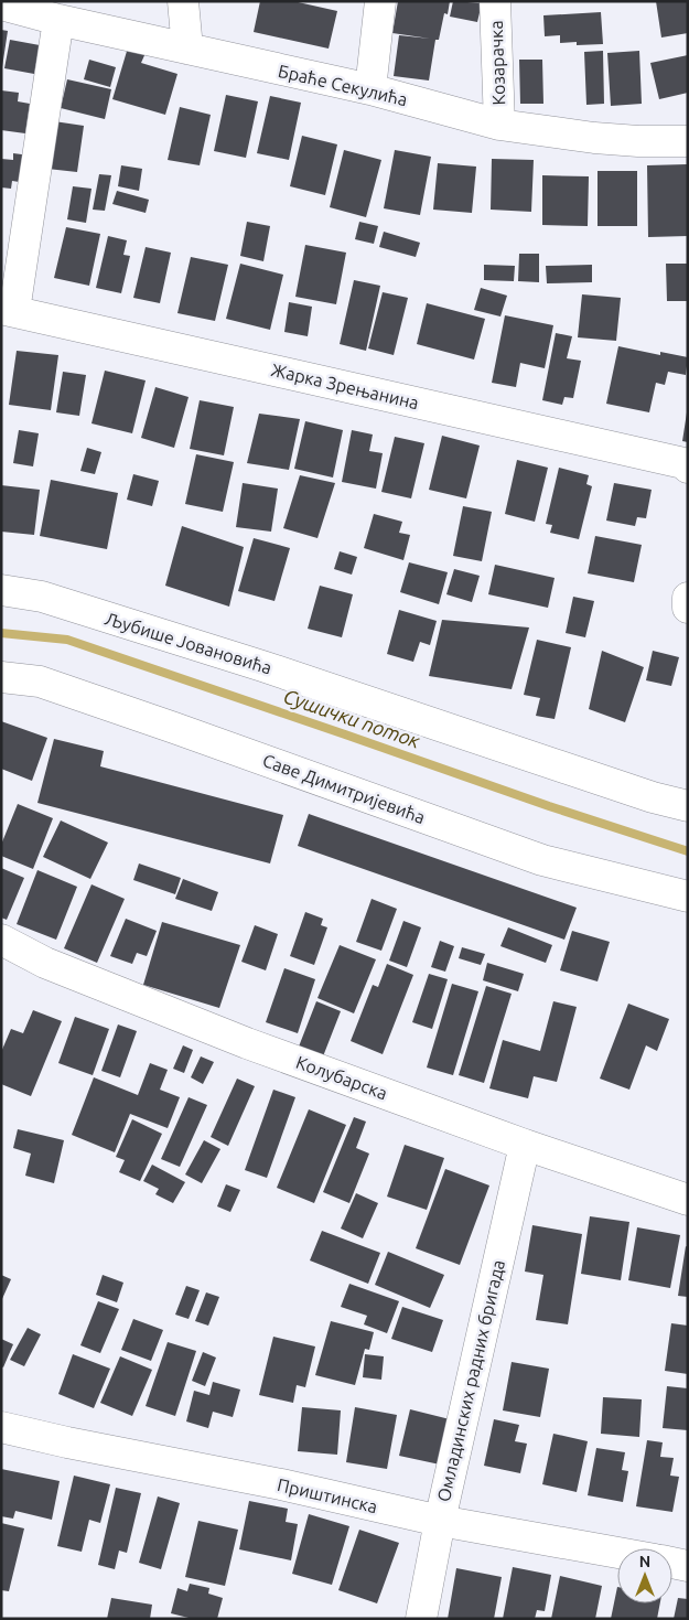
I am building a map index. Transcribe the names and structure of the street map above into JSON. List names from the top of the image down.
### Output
{
  "streets": {
    "street": [
      "Козарачка",
      "Браће Секулића",
      "Жарка Зрењанина",
      "Љубише Јовановића",
      "Саве Димитријевића",
      "Колубарска",
      "Омладинских радних бригада",
      "Приштинска"
    ]
  },
  "crossings": [
    ["Козарачка", "Браће Секулића"],
    ["Колубарска", "Омладинских радних бригада"],
    ["Омладинских радних бригада", "Приштинска"]
  ],
  "water": ["Сушички поток"],
  "north": "top"
}
